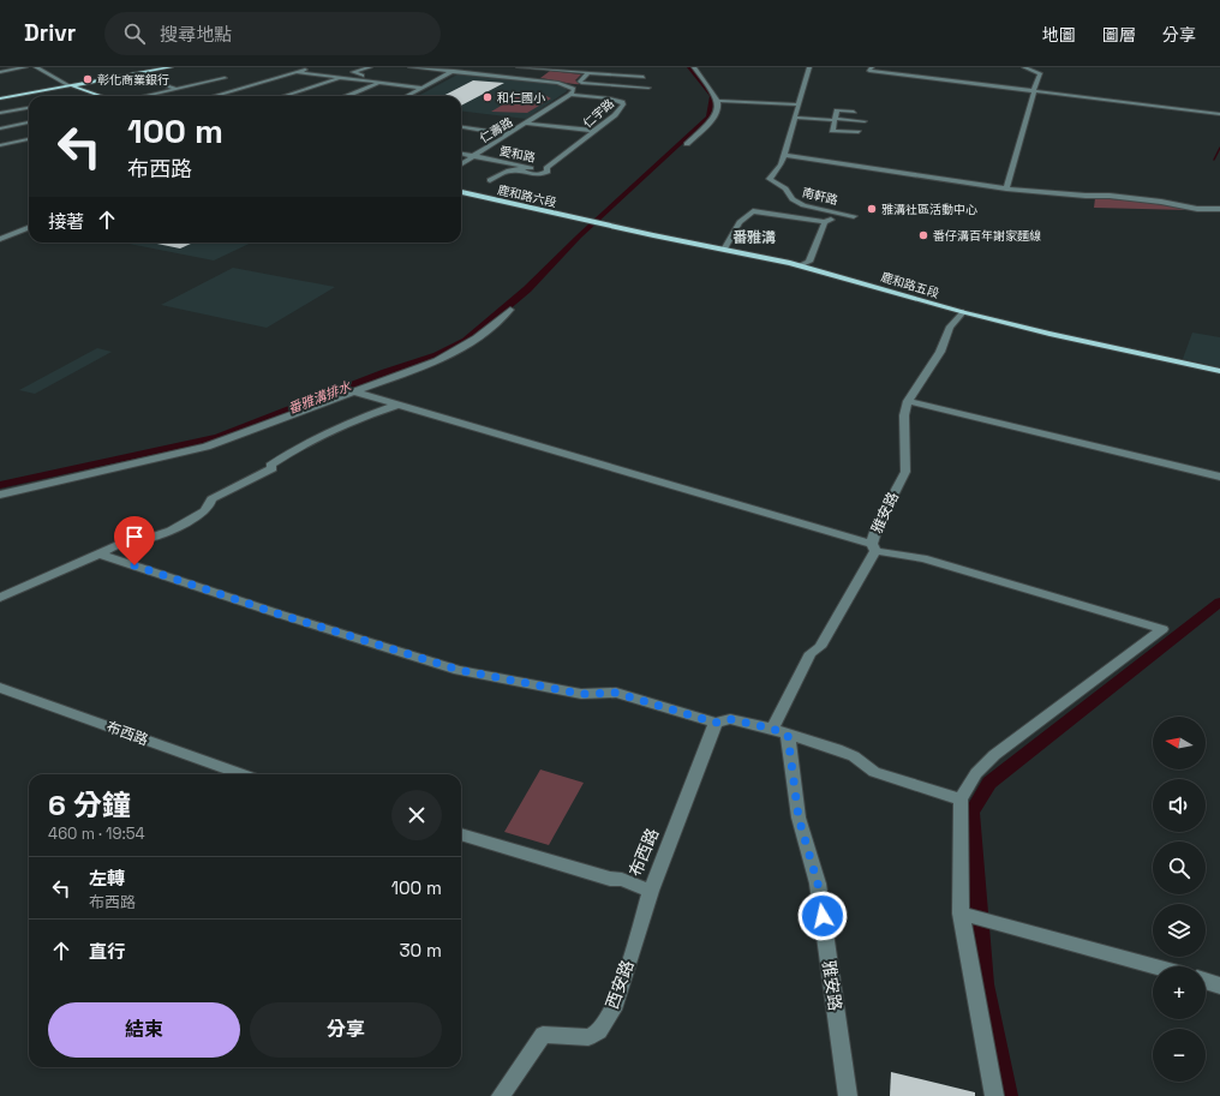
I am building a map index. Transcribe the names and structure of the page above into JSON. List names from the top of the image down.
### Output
{
  "streets": {
    "main road": ["鹿和路六段", "鹿和路五段"],
    "street": [
      "仁宇路",
      "仁壽路",
      "愛和路",
      "南軒路",
      "雅安路",
      "布西路",
      "西安路"
    ]
  },
  "crossings": [
    ["仁宇路", "仁壽路"],
    ["仁宇路", "愛和路"],
    ["仁壽路", "愛和路"],
    ["鹿和路六段", "鹿和路五段"],
    ["南軒路", "鹿和路五段"],
    ["鹿和路五段", "雅安路"],
    ["布西路", "西安路"]
  ],
  "districts": ["番雅溝"],
  "water": ["番雅溝排水"],
  "places": [
    "彰化商業銀行",
    "和仁國小",
    "雅溝社區活動中心",
    "番仔溝百年謝家麵線"
  ],
  "north": "left",
  "page": {
    "header": "Drivr",
    "search": "搜尋地點",
    "nav": ["地圖", "圖層", "分享"],
    "turn": ["100 m", "布西路"],
    "then": "接著",
    "map_buttons": ["+", "−"],
    "heading": ["6 分鐘", "460 m · 19:54"],
    "list": [
      {
        "name": "左轉",
        "note": "布西路",
        "value": "100 m"
      },
      {
        "name": "直行",
        "value": "30 m"
      }
    ],
    "buttons": ["結束", "分享"]
  }
}
